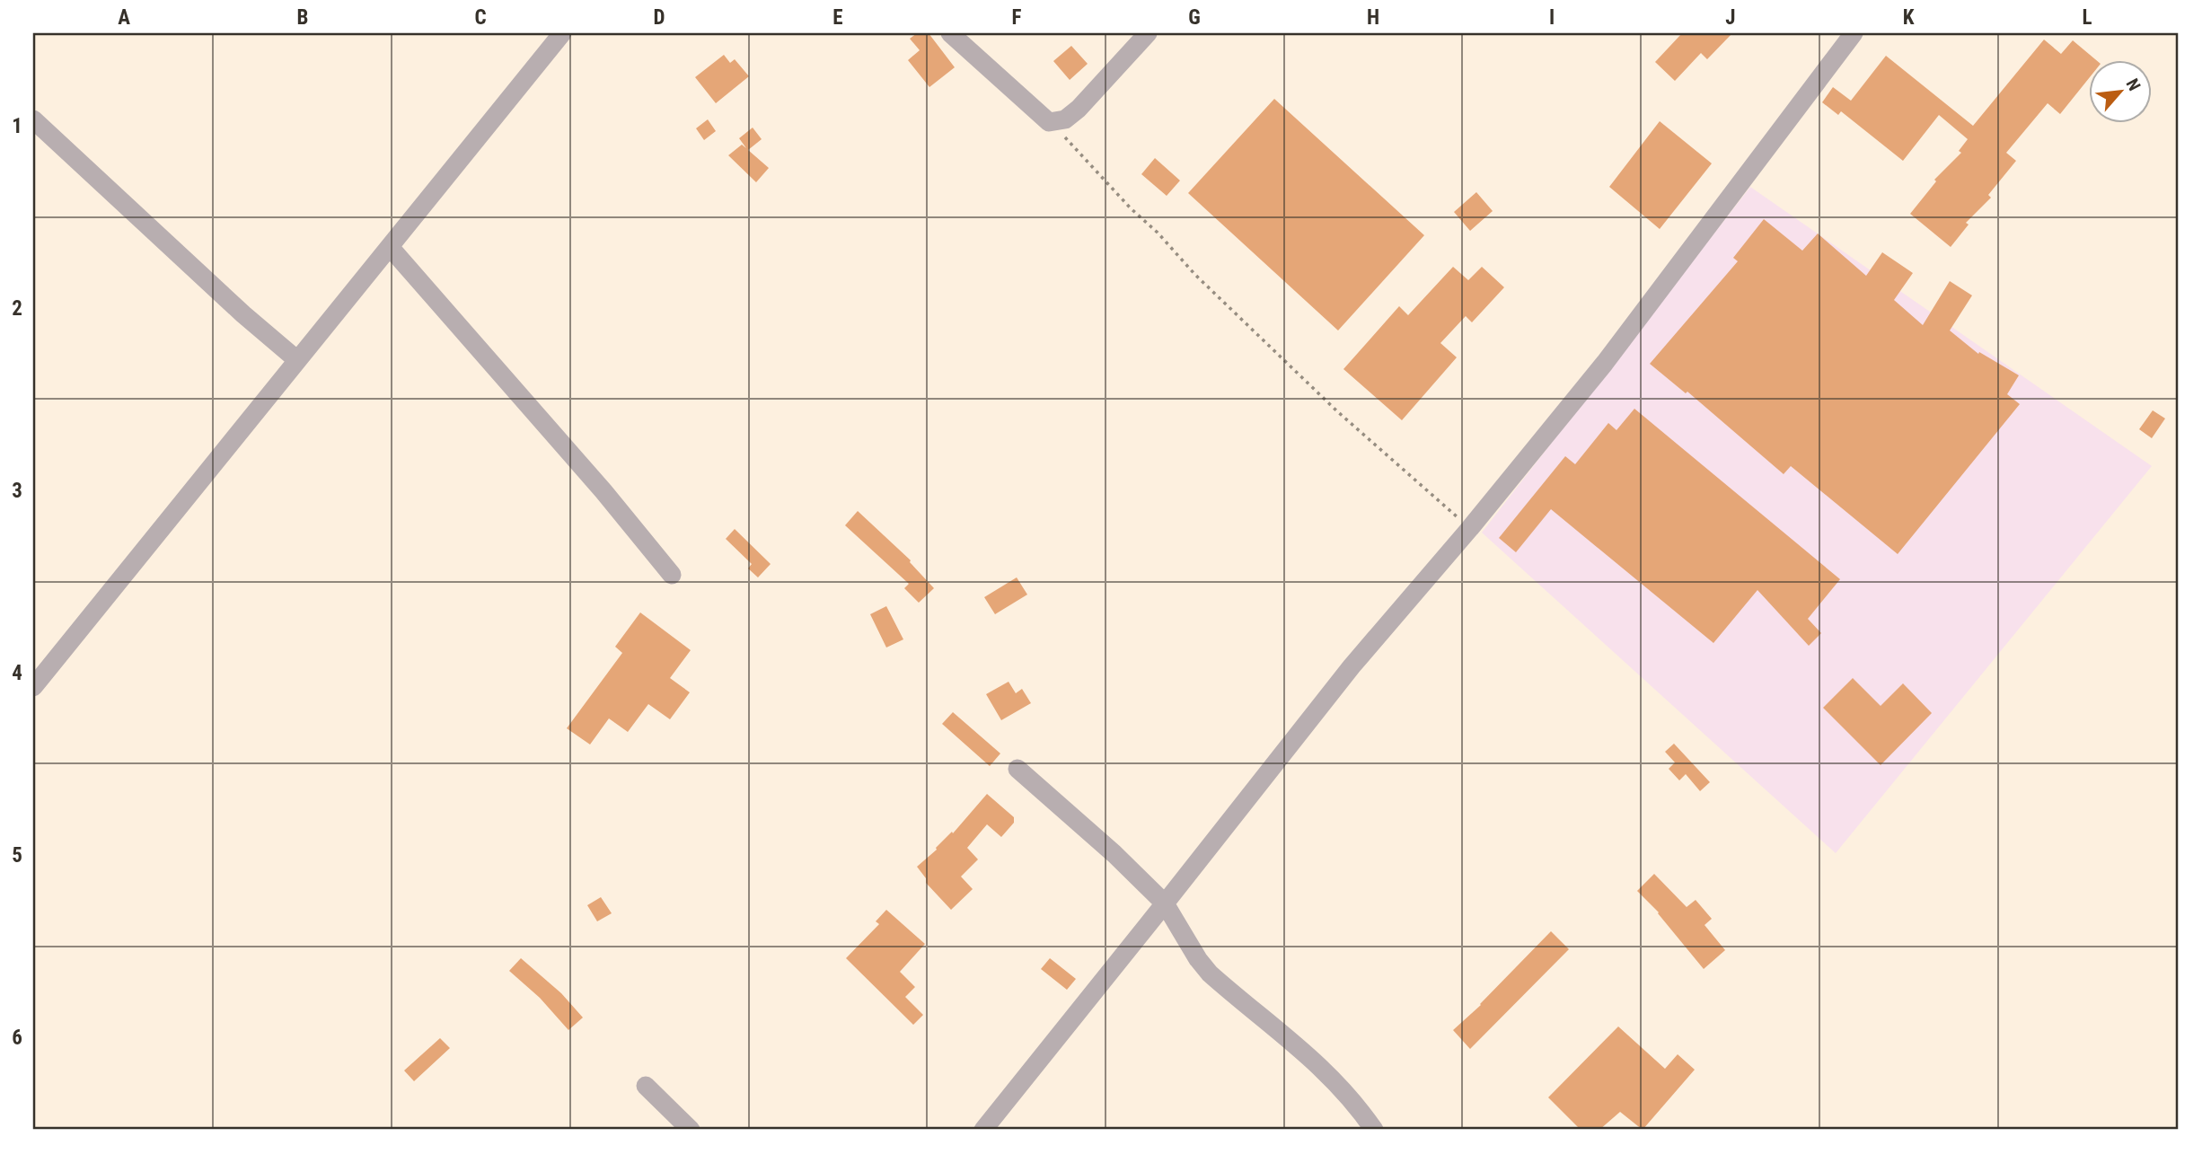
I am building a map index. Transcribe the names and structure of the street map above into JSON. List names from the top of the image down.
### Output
{
  "north": "top right",
  "grid": {
    "columns": [
      "A",
      "B",
      "C",
      "D",
      "E",
      "F",
      "G",
      "H",
      "I",
      "J",
      "K",
      "L"
    ],
    "rows": [
      "1",
      "2",
      "3",
      "4",
      "5",
      "6"
    ]
  }
}
